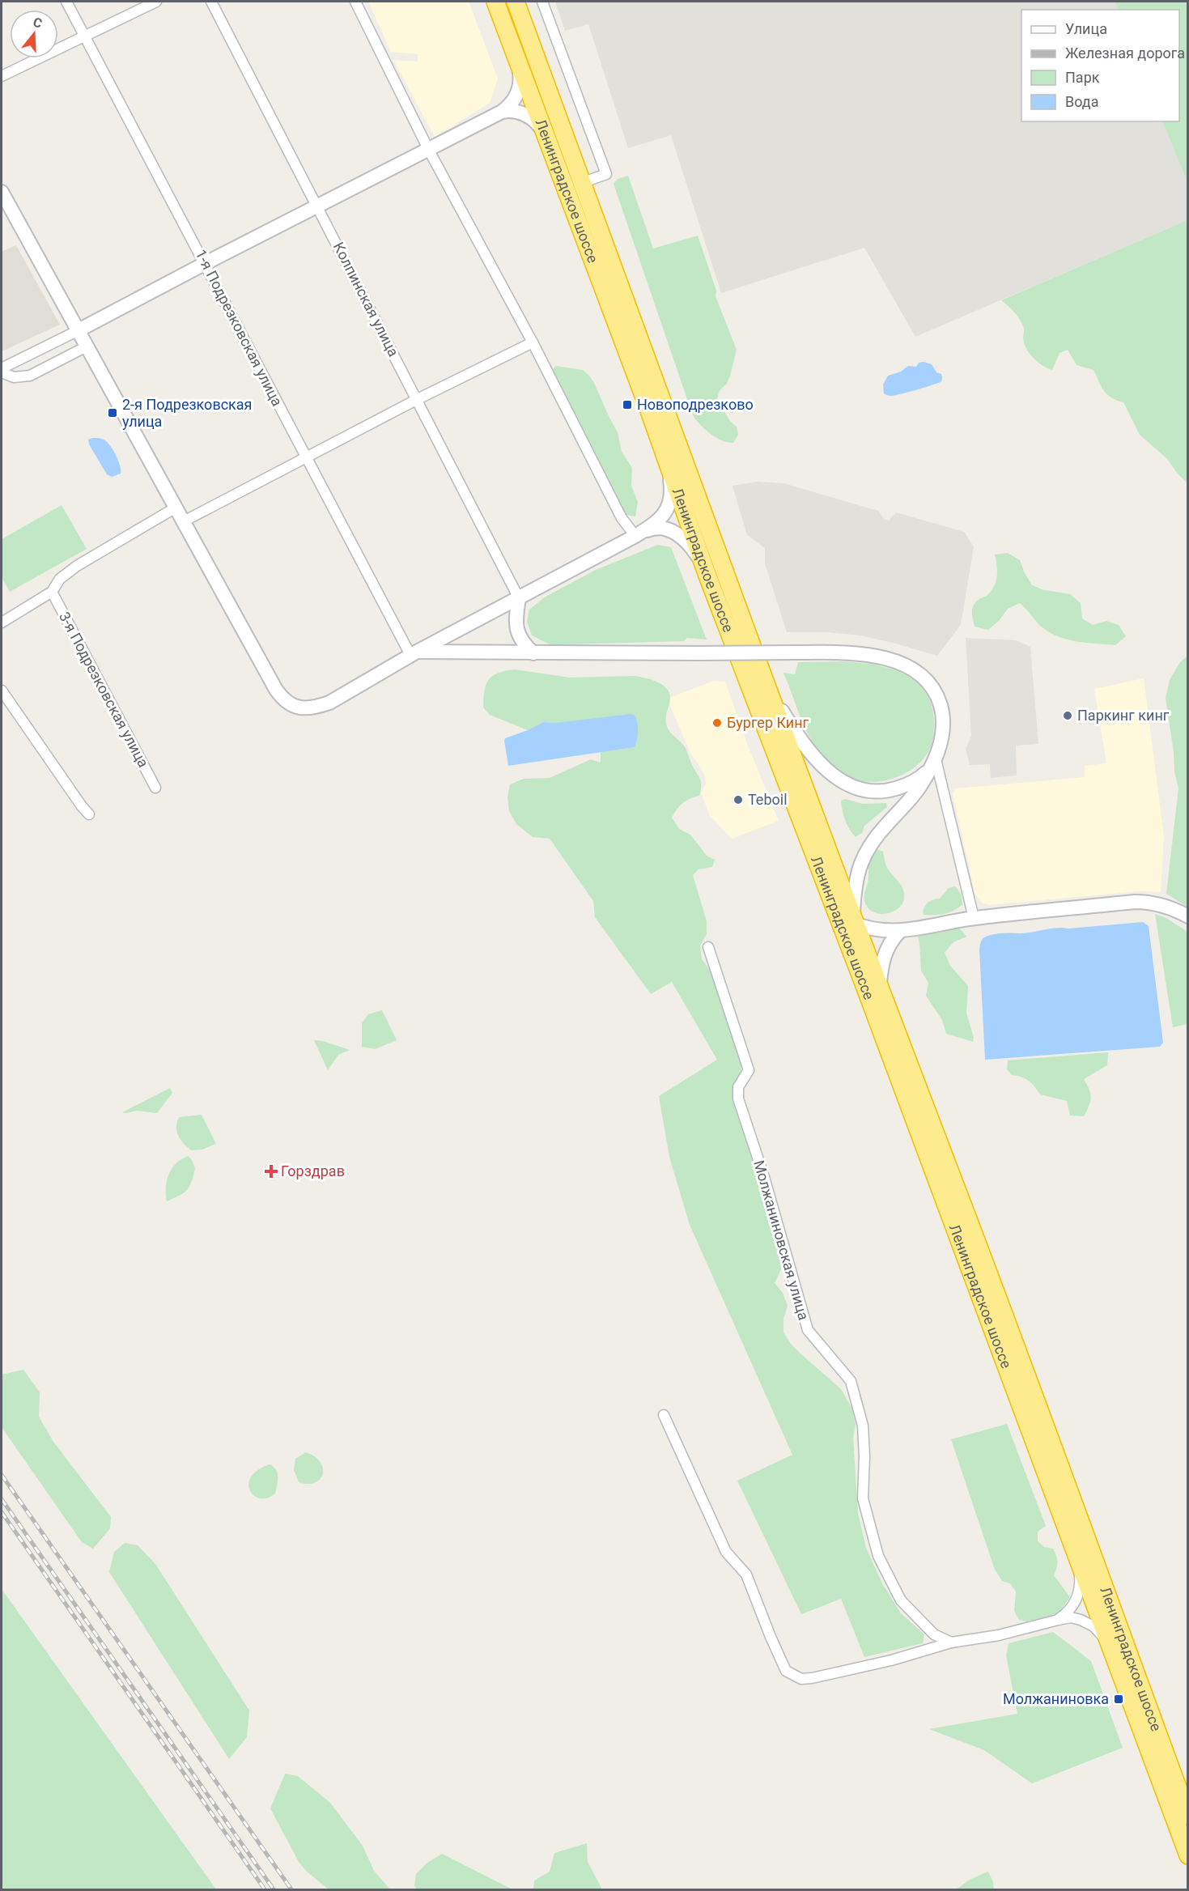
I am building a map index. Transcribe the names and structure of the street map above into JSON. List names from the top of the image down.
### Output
{
  "streets": {
    "highway": ["Ленинградское шоссе"],
    "street": [
      "Колпинская улица",
      "1-я Подрезковская улица",
      "3-я Подрезковская улица",
      "Молжаниновская улица"
    ]
  },
  "places": {
    "transit": ["Новоподрезково", "2-я Подрезковская улица", "Молжаниновка"],
    "other": ["Паркинг кинг", "Бургер Кинг", "Teboil"],
    "health": ["Горздрав"]
  },
  "legend": [
    "Улица",
    "Железная дорога",
    "Парк",
    "Вода"
  ],
  "north": "top"
}
